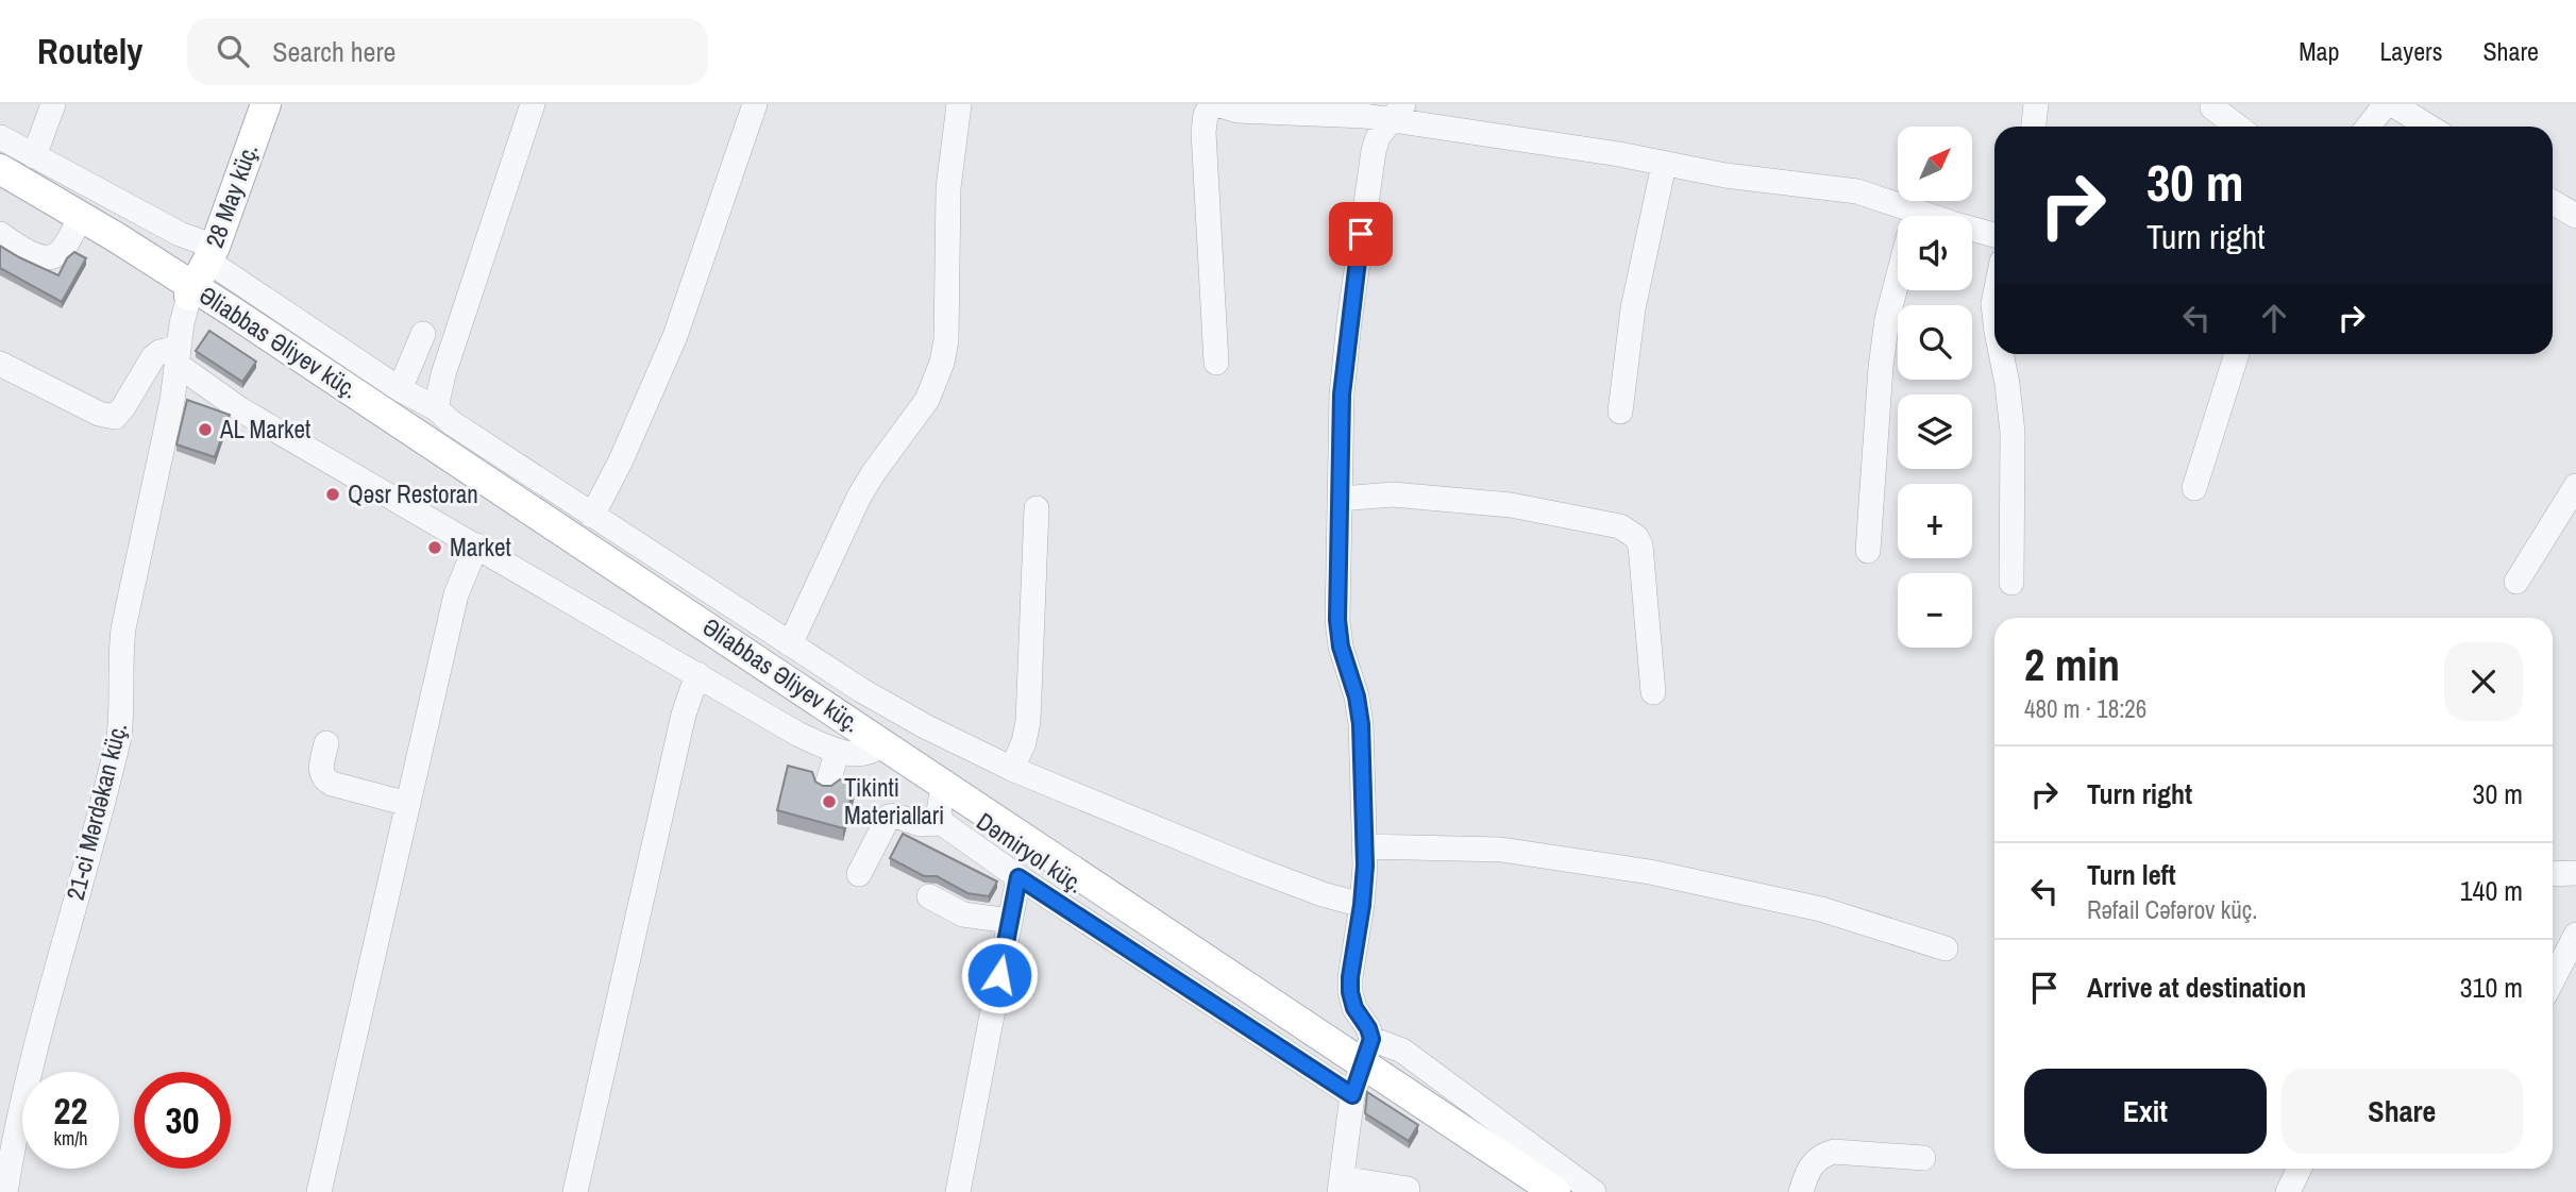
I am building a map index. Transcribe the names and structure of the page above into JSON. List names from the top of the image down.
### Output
{
  "streets": {
    "main road": ["28 May küç.", "Əliabbas Əliyev küç.", "Dəmiryol küç."],
    "street": ["21-ci Mərdəkan küç."]
  },
  "crossings": [
    ["28 May küç.", "Əliabbas Əliyev küç."],
    ["28 May küç.", "21-ci Mərdəkan küç."],
    ["28 May küç.", "Dəmiryol küç."],
    ["Əliabbas Əliyev küç.", "21-ci Mərdəkan küç."],
    ["Əliabbas Əliyev küç.", "Dəmiryol küç."],
    ["21-ci Mərdəkan küç.", "Dəmiryol küç."]
  ],
  "places": [
    "AL Market",
    "Qəsr Restoran",
    "Market",
    "Tikinti Materiallari"
  ],
  "north": "top right",
  "page": {
    "header": "Routely",
    "search": "Search here",
    "nav": ["Map", "Layers", "Share"],
    "map_buttons": ["+", "−"],
    "turn": ["30 m", "Turn right"],
    "heading": ["2 min", "480 m · 18:26"],
    "list": [
      {
        "name": "Turn right",
        "value": "30 m"
      },
      {
        "name": "Turn left",
        "note": "Rəfail Cəfərov küç.",
        "value": "140 m"
      },
      {
        "name": "Arrive at destination",
        "value": "310 m"
      }
    ],
    "buttons": ["Exit", "Share"],
    "speed": "22 km/h",
    "limit": "30"
  }
}
